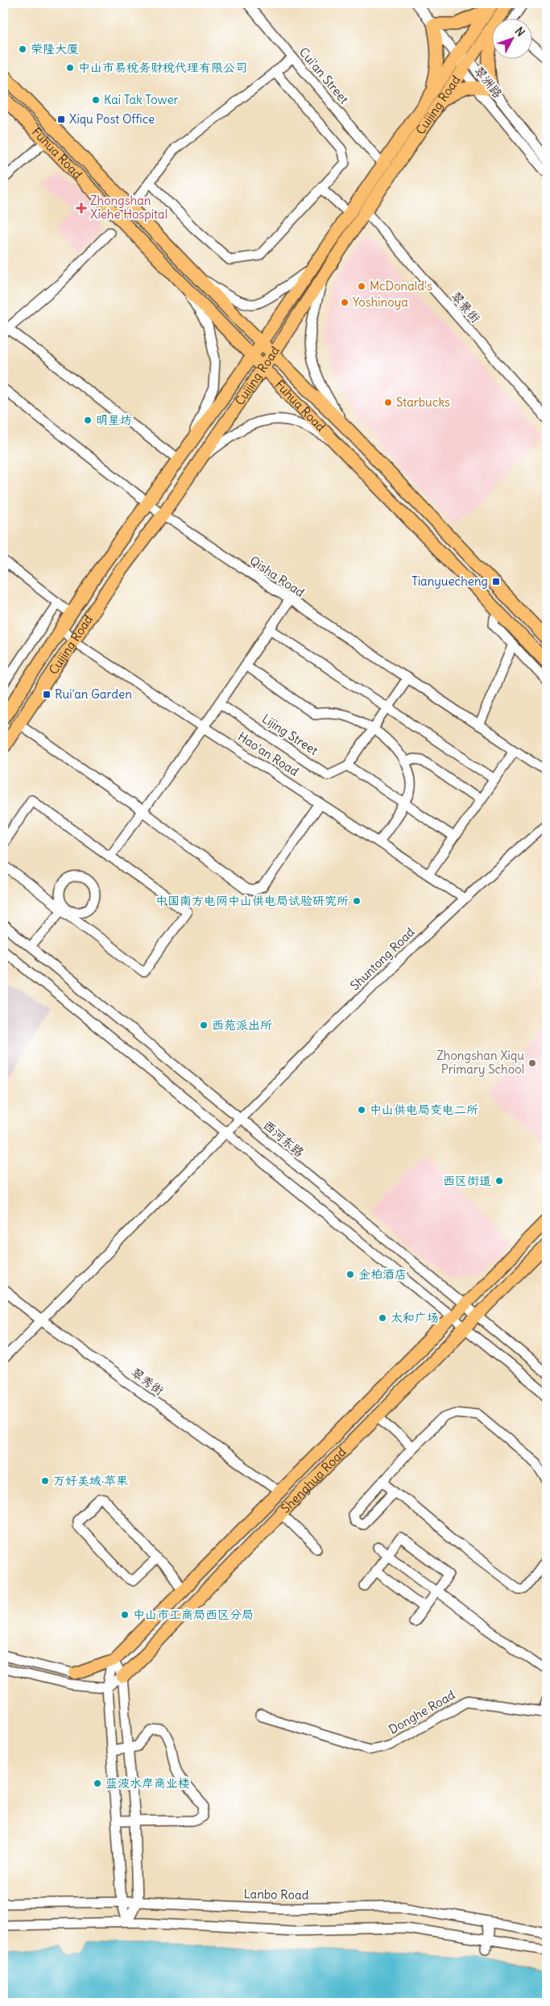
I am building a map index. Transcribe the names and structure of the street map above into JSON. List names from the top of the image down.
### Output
{
  "streets": {
    "main road": ["Cuijing Road", "Fuhua Road", "Shenghua Road"],
    "street": [
      "Cui'an Street",
      "翠洲路",
      "翠景街",
      "Qisha Road",
      "Lijing Street",
      "Hao'an Road",
      "Shuntong Road",
      "西河东路",
      "翠秀街",
      "Donghe Road",
      "Lanbo Road"
    ]
  },
  "crossings": [
    ["Cui'an Street", "Cuijing Road"],
    ["翠洲路", "Cuijing Road"],
    ["Cuijing Road", "Fuhua Road"],
    ["Cuijing Road", "翠景街"],
    ["Cuijing Road", "Qisha Road"],
    ["Cuijing Road", "Hao'an Road"],
    ["Qisha Road", "Lijing Street"],
    ["Hao'an Road", "Shuntong Road"],
    ["Shuntong Road", "西河东路"],
    ["Shuntong Road", "翠秀街"],
    ["西河东路", "Shenghua Road"],
    ["翠秀街", "Shenghua Road"]
  ],
  "places": {
    "other": [
      "荣隆大厦",
      "中山市易税务财税代理有限公司",
      "Kai Tak Tower",
      "McDonald's",
      "Yoshinoya",
      "Starbucks",
      "明星坊",
      "中国南方电网中山供电局试验研究所",
      "西苑派出所",
      "Zhongshan Xiqu Primary School",
      "中山供电局变电二所",
      "西区街道",
      "金柏酒店",
      "太和广场",
      "万好美域·苹果",
      "中山市工商局西区分局",
      "蓝波水岸商业楼"
    ],
    "transit": ["Xiqu Post Office", "Tianyuecheng", "Rui'an Garden"],
    "health": ["Zhongshan Xiehe Hospital"]
  },
  "north": "top right"
}
